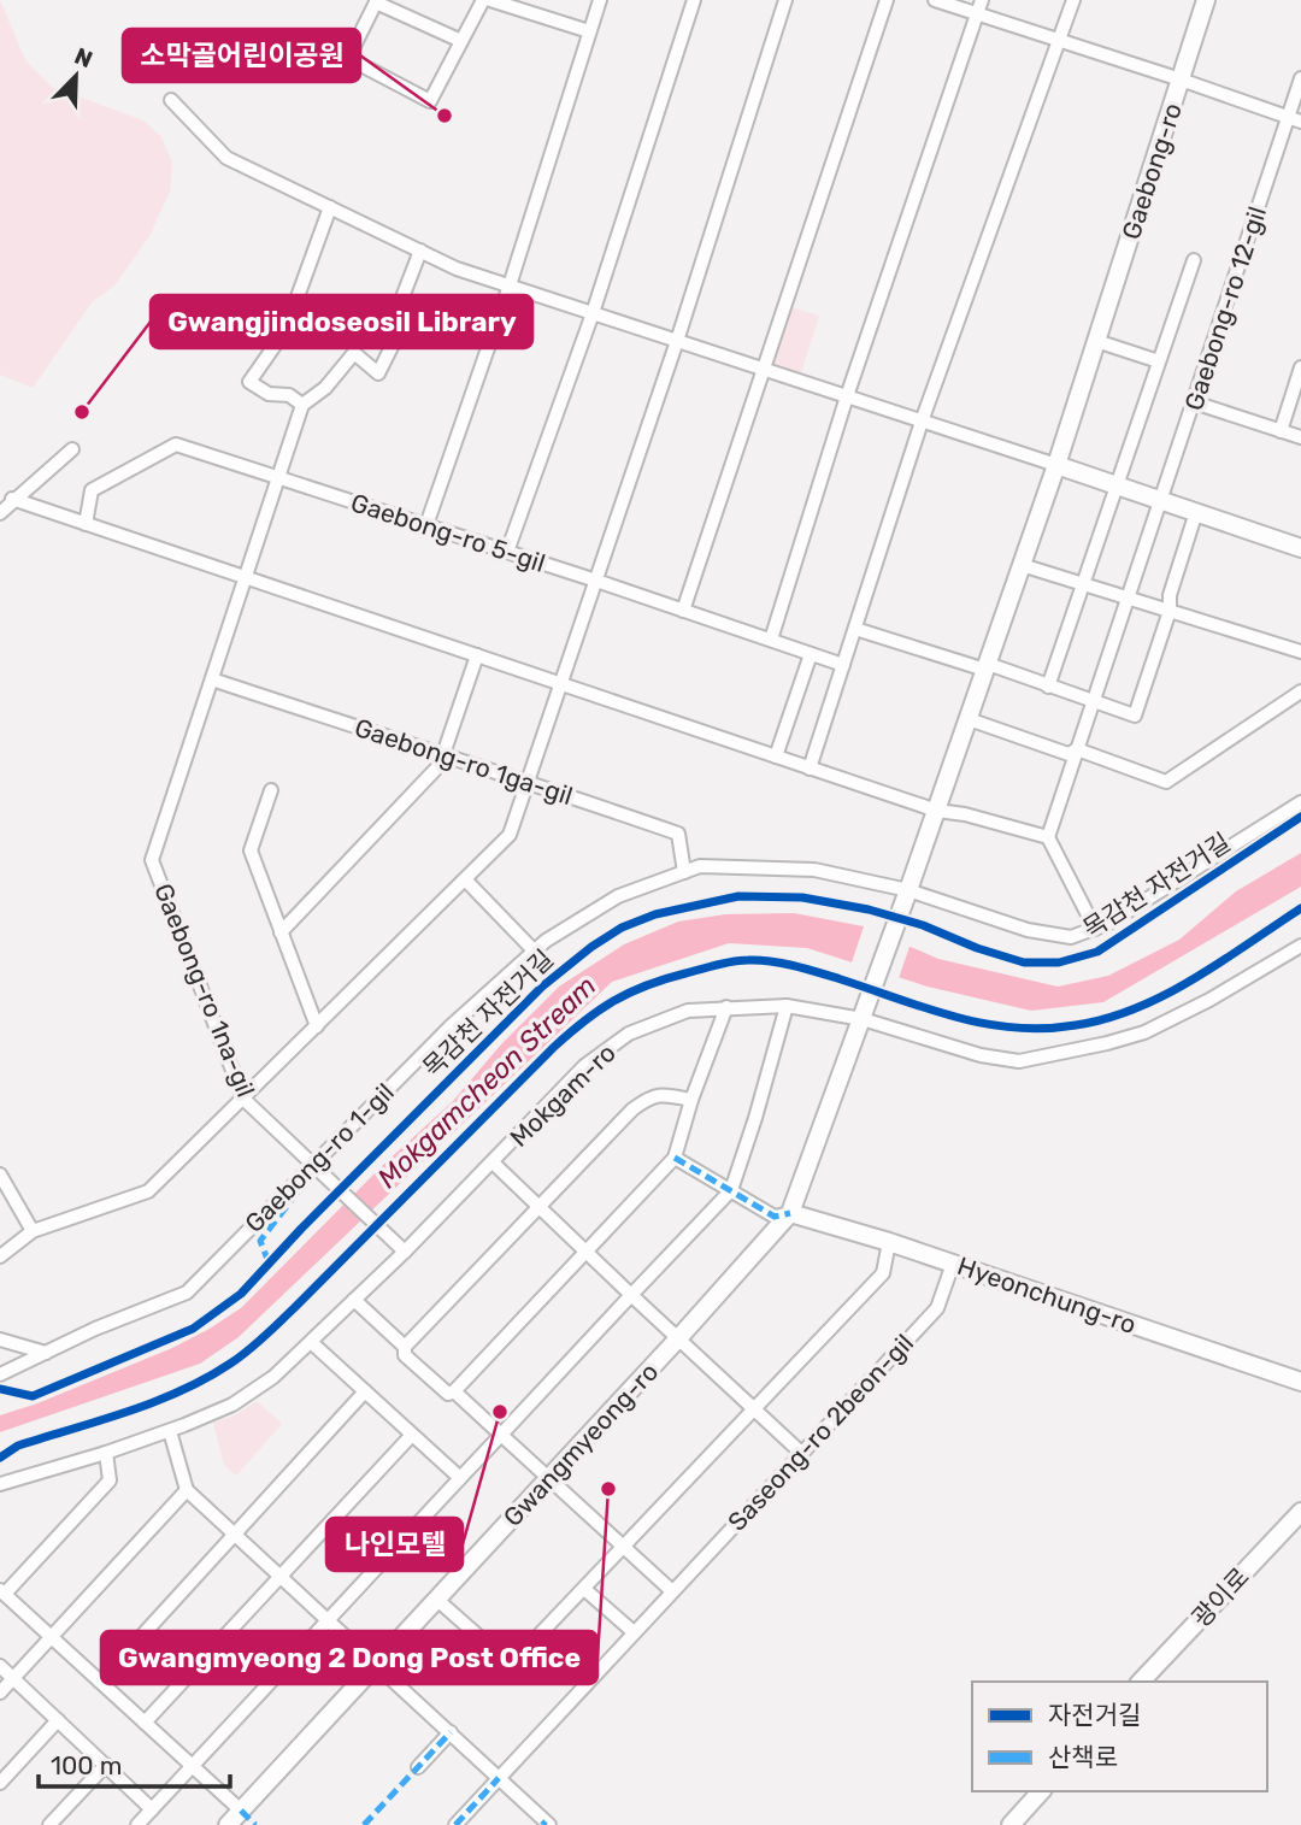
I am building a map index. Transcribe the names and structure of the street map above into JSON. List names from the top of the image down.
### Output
{
  "streets": {
    "main road": [
      "Gaebong-ro",
      "Hyeonchung-ro",
      "Gwangmyeong-ro",
      "광이로"
    ],
    "street": [
      "Gaebong-ro 12-gil",
      "Gaebong-ro 5-gil",
      "Gaebong-ro 1ga-gil",
      "Gaebong-ro 1na-gil",
      "Mokgam-ro",
      "Gaebong-ro 1-gil",
      "Saseong-ro 2beon-gil"
    ],
    "cycle path": ["목감천 자전거길"]
  },
  "crossings": [
    ["Gaebong-ro", "Mokgam-ro"],
    ["Gaebong-ro", "Gaebong-ro 1-gil"],
    ["Gaebong-ro", "Gwangmyeong-ro"],
    ["Gaebong-ro 5-gil", "Gaebong-ro 1na-gil"],
    ["Gaebong-ro 1ga-gil", "Gaebong-ro 1na-gil"],
    ["Gaebong-ro 1ga-gil", "Gaebong-ro 1-gil"],
    ["Gaebong-ro 1na-gil", "Mokgam-ro"],
    ["Gaebong-ro 1na-gil", "Gaebong-ro 1-gil"],
    ["Mokgam-ro", "Gwangmyeong-ro"],
    ["Hyeonchung-ro", "Saseong-ro 2beon-gil"],
    ["Hyeonchung-ro", "Gwangmyeong-ro"]
  ],
  "water": ["Mokgamcheon Stream"],
  "places": [
    "소막골어린이공원",
    "Gwangjindoseosil Library",
    "나인모텔",
    "Gwangmyeong 2 Dong Post Office"
  ],
  "legend": ["자전거길", "산책로"],
  "scale_bar": "100 m",
  "north": "top right"
}
